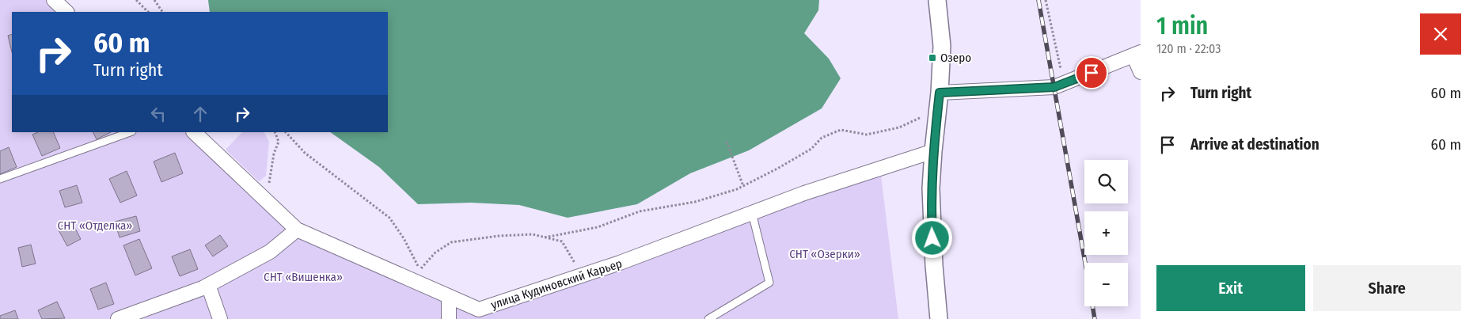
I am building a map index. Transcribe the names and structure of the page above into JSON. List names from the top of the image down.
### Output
{
  "streets": {
    "street": ["улица Кудиновский Карьер"]
  },
  "parks": ["СНТ «Отделка»", "СНТ «Озерки»", "СНТ «Вишенка»"],
  "places": {
    "transit": ["Озеро"]
  },
  "page": {
    "heading": ["1 min", "120 m · 22:03"],
    "turn": ["60 m", "Turn right"],
    "list": [
      {
        "name": "Turn right",
        "value": "60 m"
      },
      {
        "name": "Arrive at destination",
        "value": "60 m"
      }
    ],
    "map_buttons": ["+", "−"],
    "buttons": ["Exit", "Share"]
  }
}
